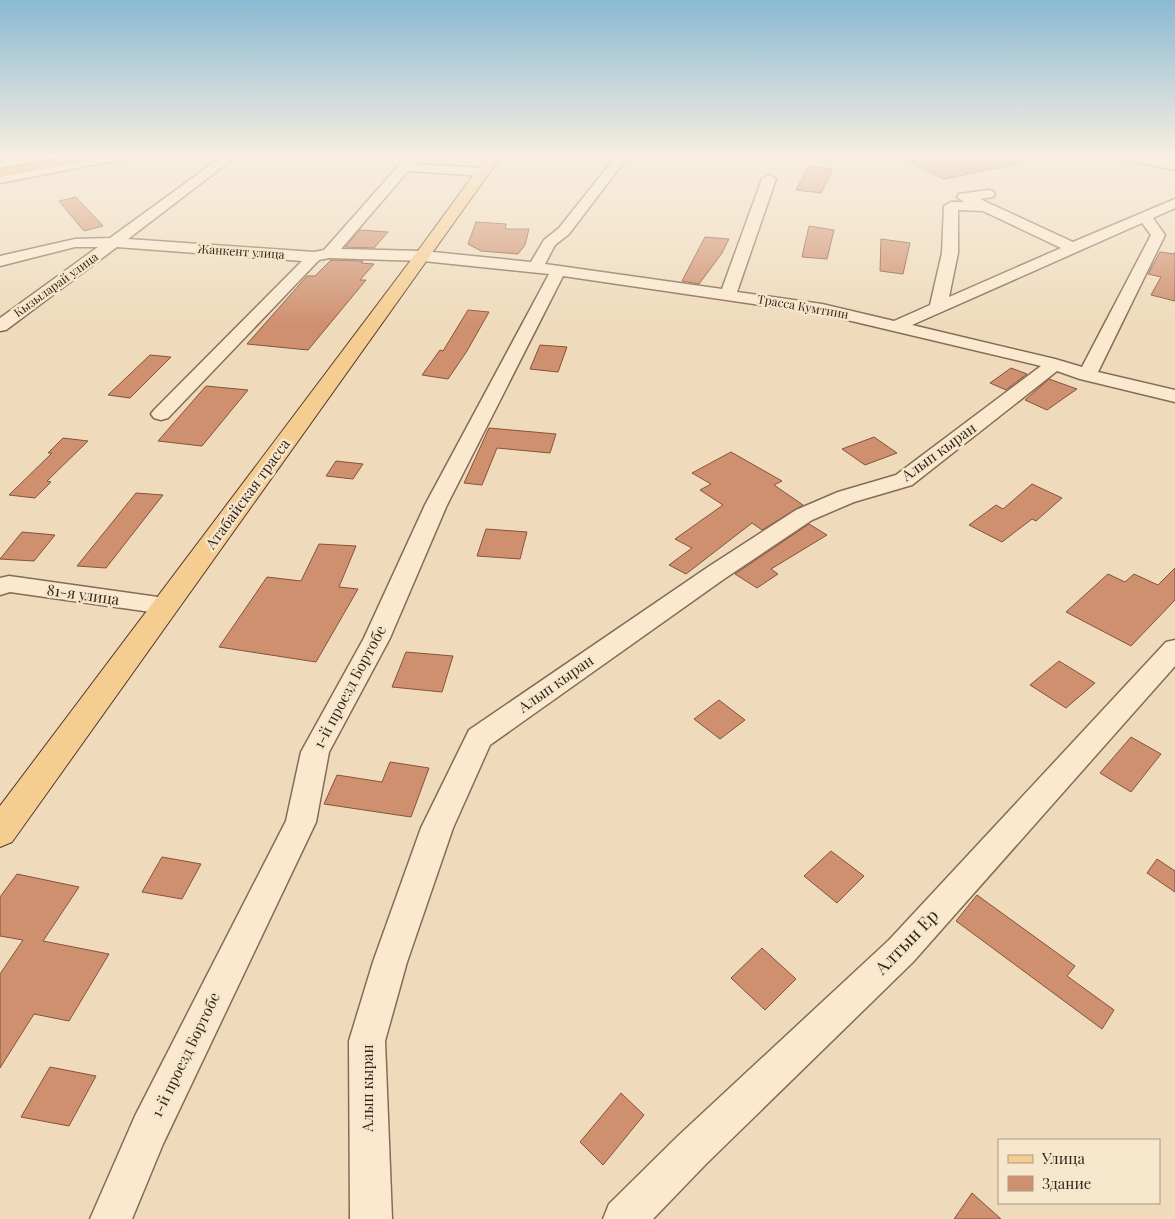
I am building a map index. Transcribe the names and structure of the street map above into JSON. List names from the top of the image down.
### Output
{
  "streets": {
    "main road": ["Атабайская трасса"],
    "street": [
      "Жанкент улица",
      "Кызыларай улица",
      "Трасса Кумтиин",
      "Алып кыран",
      "81-я улица",
      "1-й проезд Бортобе",
      "Алтын Ер"
    ]
  },
  "crossings": [
    ["Жанкент улица", "Кызыларай улица"],
    ["Жанкент улица", "Трасса Кумтиин"],
    ["Жанкент улица", "Атабайская трасса"],
    ["Трасса Кумтиин", "Алып кыран"],
    ["Трасса Кумтиин", "Атабайская трасса"],
    ["Трасса Кумтиин", "1-й проезд Бортобе"],
    ["Атабайская трасса", "81-я улица"]
  ],
  "legend": ["Улица", "Здание"]
}
